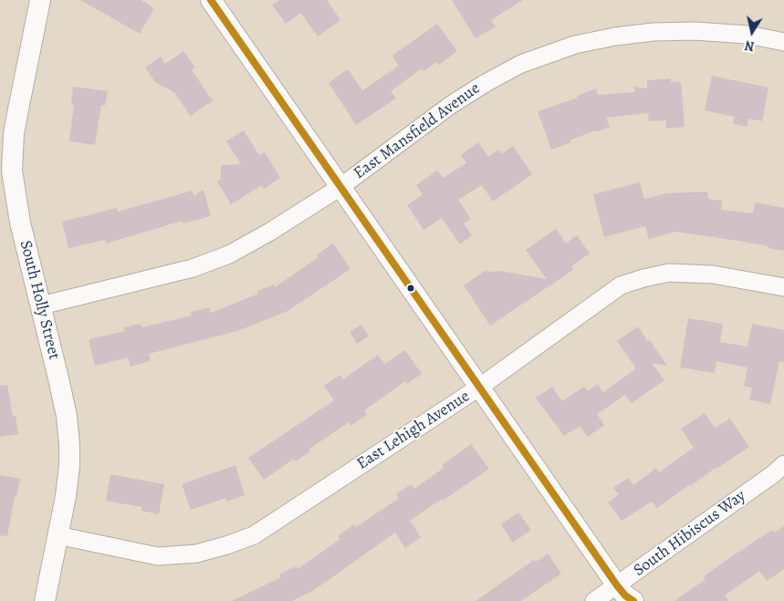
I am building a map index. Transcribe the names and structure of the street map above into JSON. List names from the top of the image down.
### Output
{
  "streets": {
    "street": [
      "East Mansfield Avenue",
      "South Holly Street",
      "East Lehigh Avenue",
      "South Hibiscus Way"
    ]
  },
  "crossings": [
    ["East Mansfield Avenue", "South Holly Street"],
    ["South Holly Street", "East Lehigh Avenue"]
  ],
  "north": "bottom"
}
